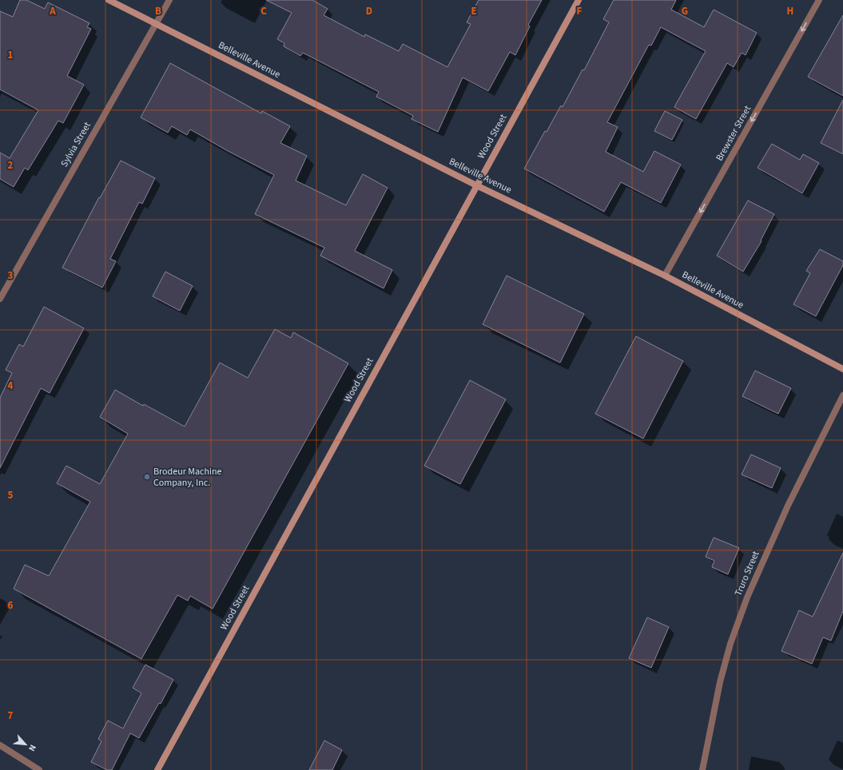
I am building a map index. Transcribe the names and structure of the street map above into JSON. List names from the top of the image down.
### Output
{
  "streets": {
    "street": [
      "Belleville Avenue",
      "Brewster Street",
      "Wood Street",
      "Sylvia Street",
      "Truro Street"
    ]
  },
  "crossings": [
    ["Belleville Avenue", "Brewster Street"],
    ["Belleville Avenue", "Wood Street"],
    ["Belleville Avenue", "Sylvia Street"]
  ],
  "one_way": ["Brewster Street"],
  "places": ["Brodeur Machine Company, Inc."],
  "north": "bottom right",
  "grid": {
    "columns": [
      "A",
      "B",
      "C",
      "D",
      "E",
      "F",
      "G",
      "H"
    ],
    "rows": [
      "1",
      "2",
      "3",
      "4",
      "5",
      "6",
      "7"
    ]
  }
}
